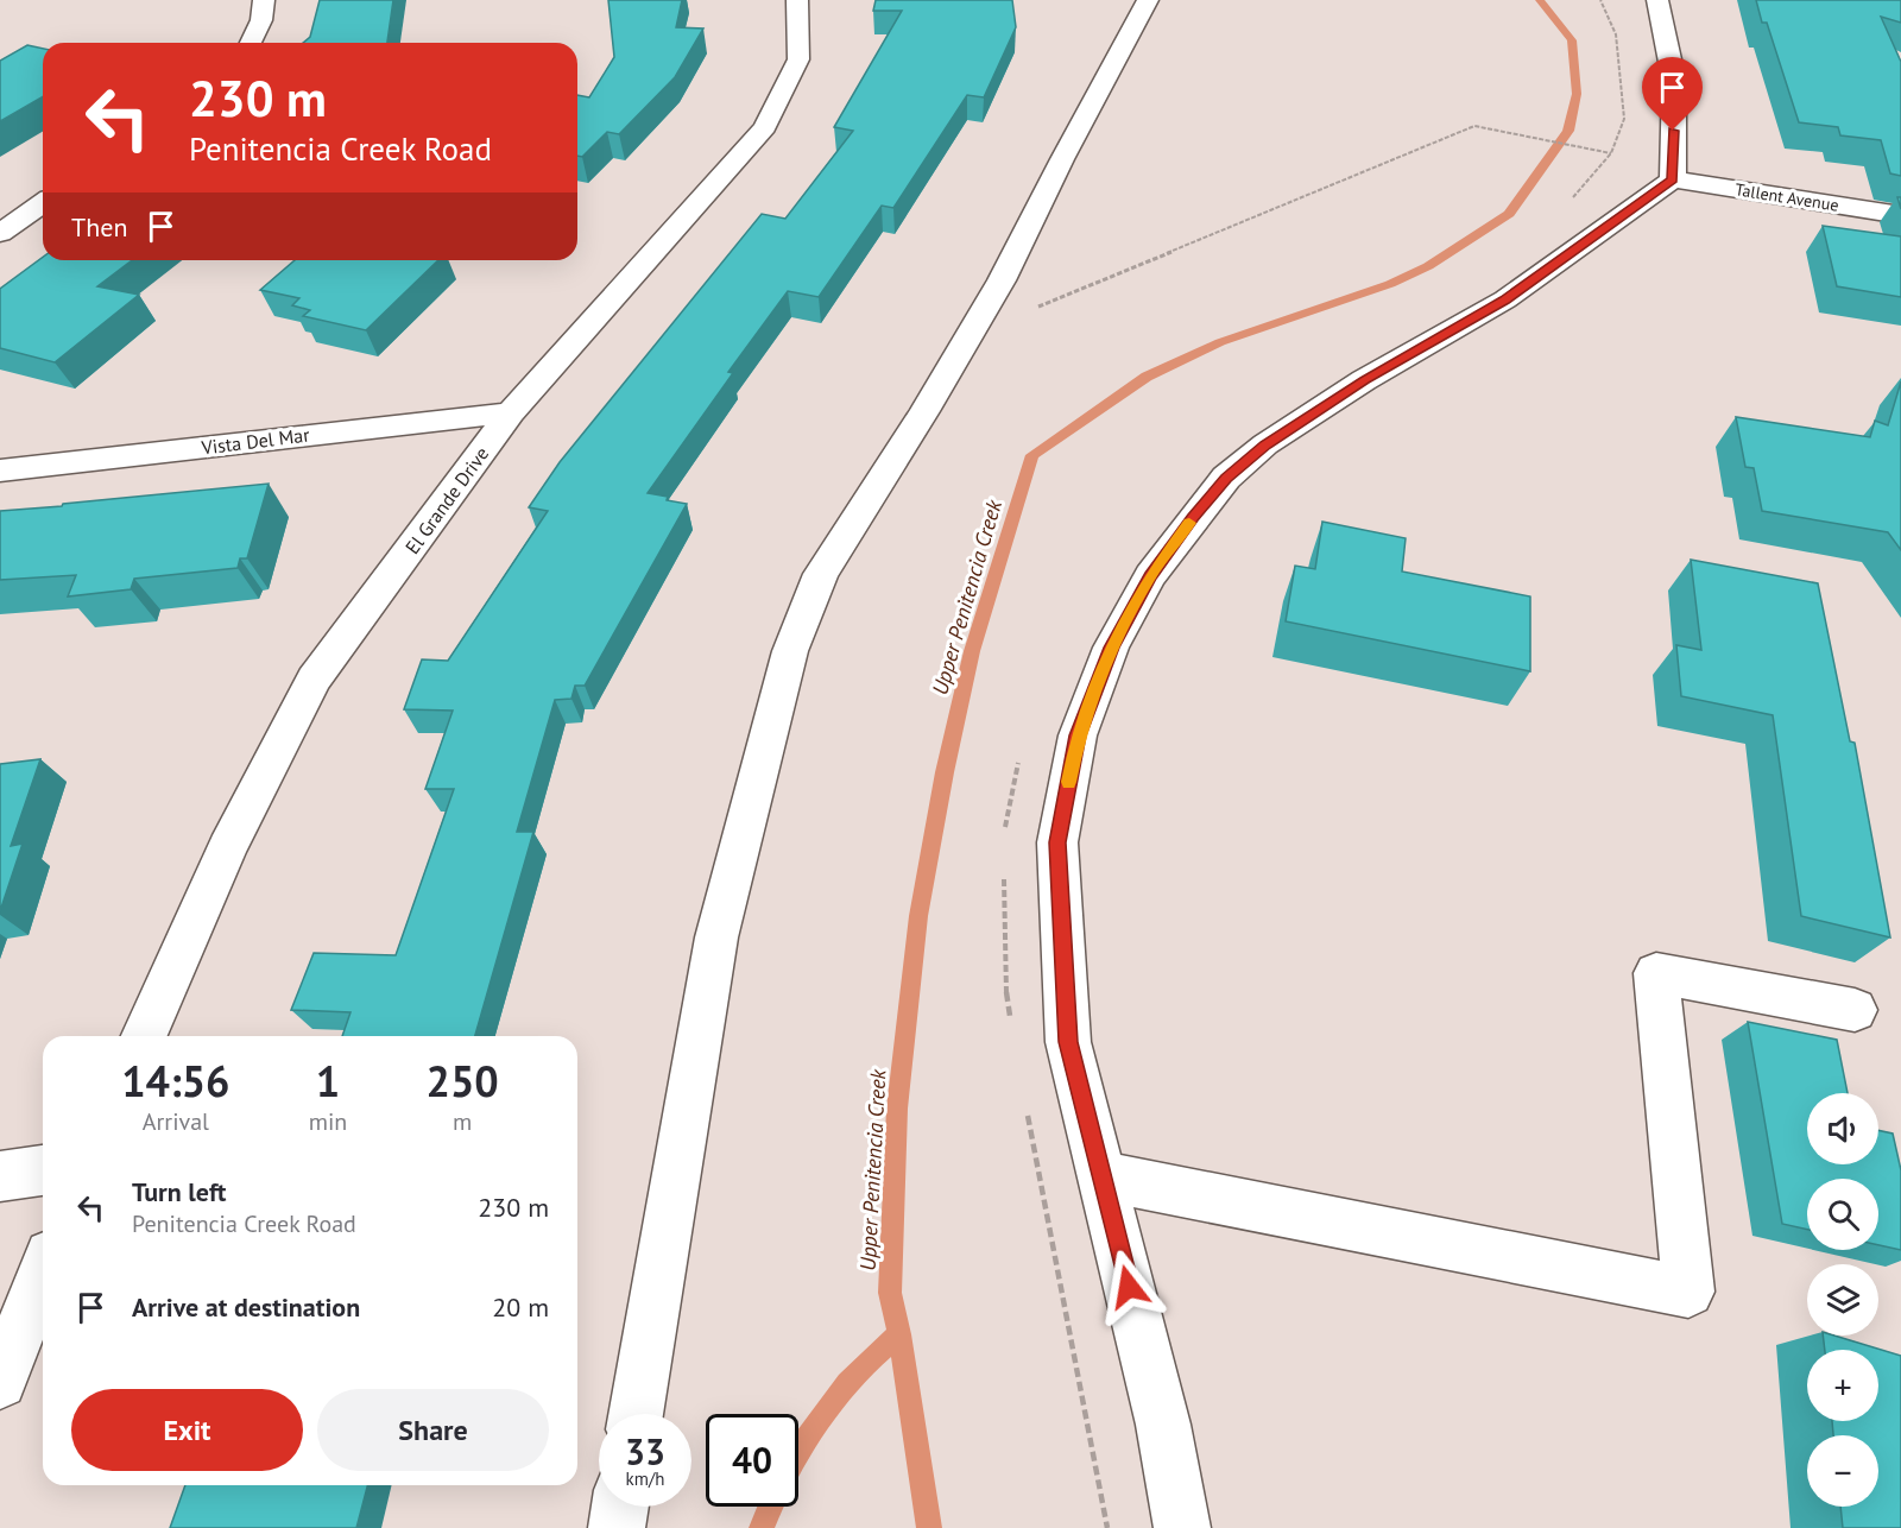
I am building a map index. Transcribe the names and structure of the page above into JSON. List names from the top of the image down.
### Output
{
  "streets": {
    "street": ["Tallent Avenue", "Vista Del Mar", "El Grande Drive"]
  },
  "crossings": [
    ["Vista Del Mar", "El Grande Drive"]
  ],
  "water": ["Upper Penitencia Creek"],
  "page": {
    "turn": ["230 m", "Penitencia Creek Road"],
    "then": "Then",
    "eta": [
      "14:56",
      "Arrival",
      "1",
      "min",
      "250",
      "m"
    ],
    "map_buttons": ["+", "−"],
    "list": [
      {
        "name": "Turn left",
        "note": "Penitencia Creek Road",
        "value": "230 m"
      },
      {
        "name": "Arrive at destination",
        "value": "20 m"
      }
    ],
    "buttons": ["Exit", "Share"],
    "speed": "33 km/h",
    "limit": "40"
  }
}
